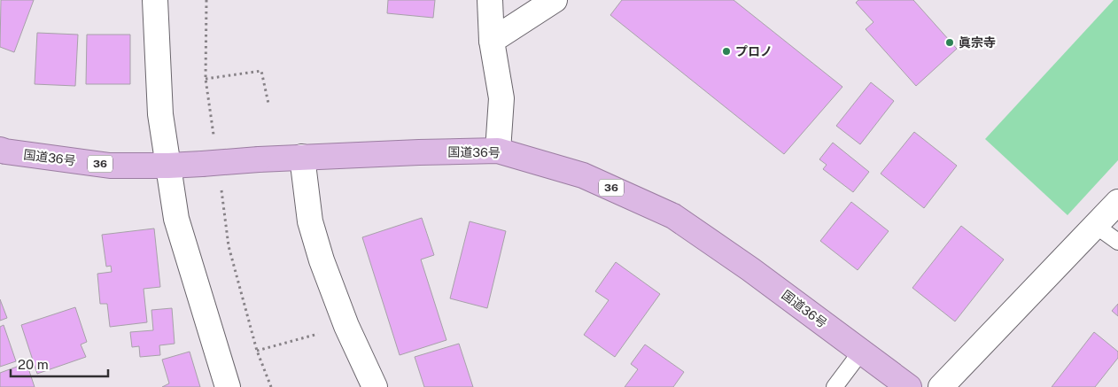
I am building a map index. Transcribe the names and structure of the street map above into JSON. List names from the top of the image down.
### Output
{
  "streets": {
    "highway": ["国道36号", "36"]
  },
  "places": ["眞宗寺", "プロノ"],
  "scale_bar": "20 m"
}
